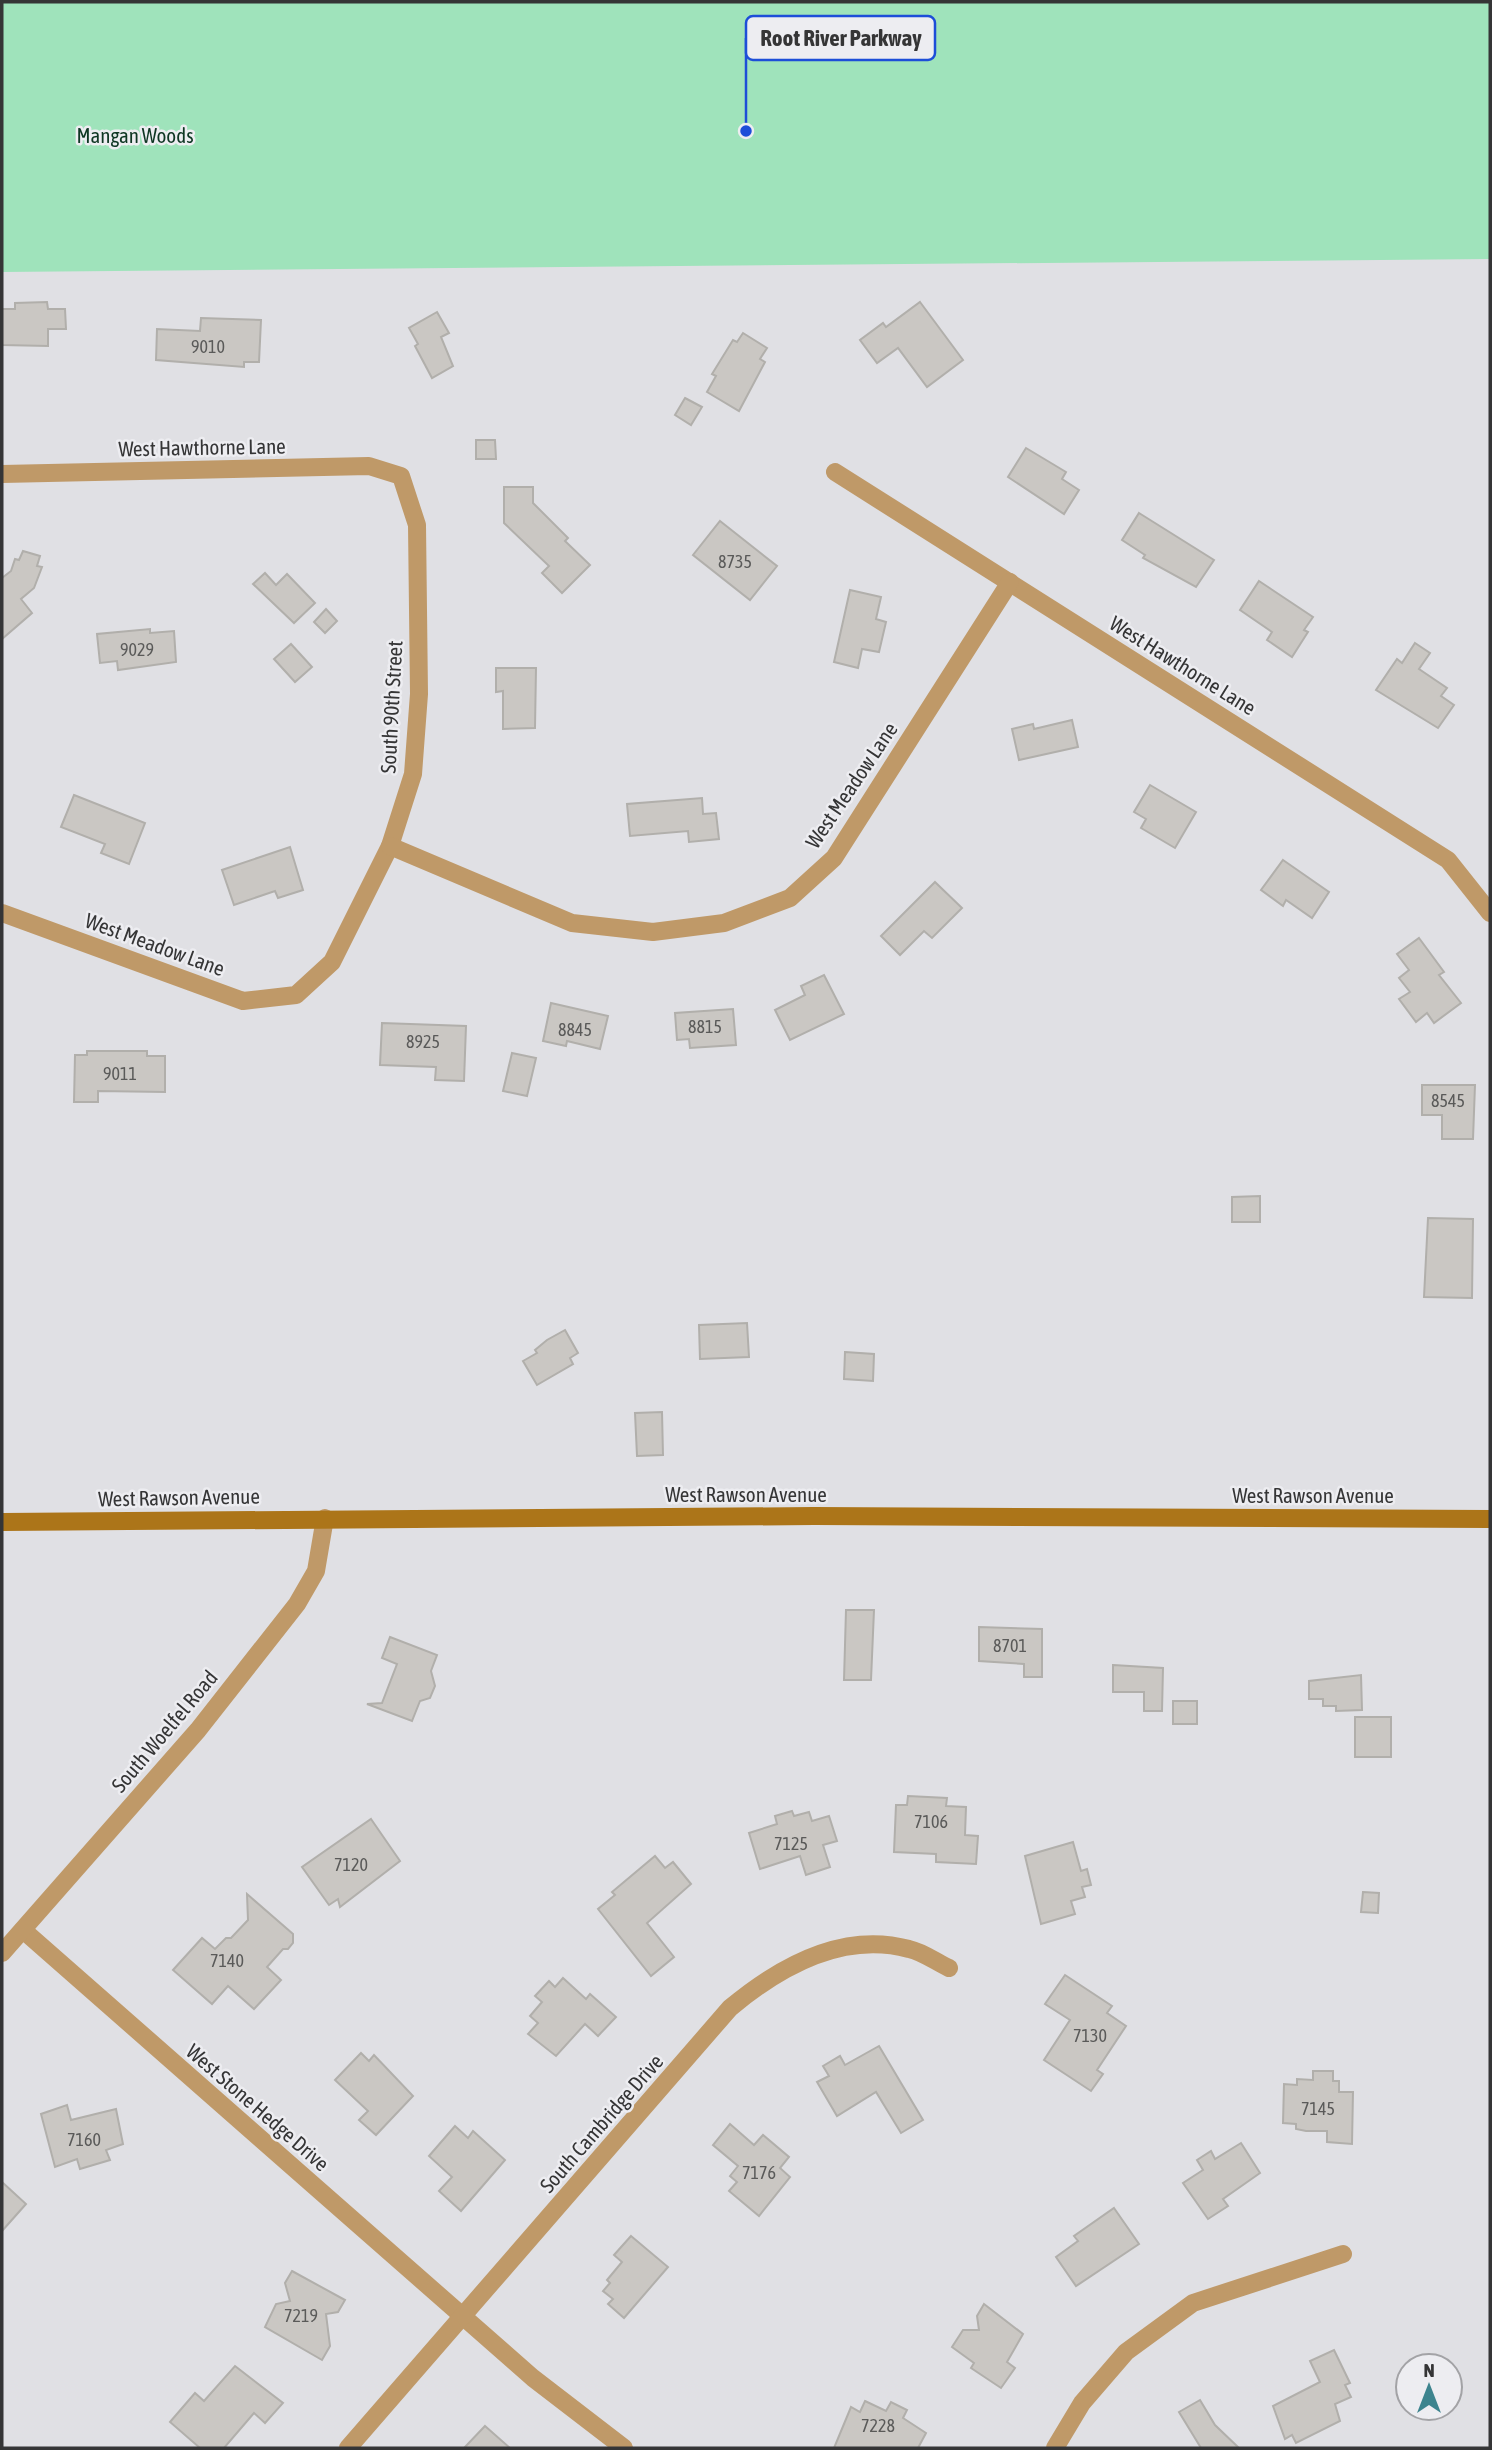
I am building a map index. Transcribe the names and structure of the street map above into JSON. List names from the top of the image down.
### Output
{
  "streets": {
    "main road": ["West Rawson Avenue"],
    "street": [
      "West Hawthorne Lane",
      "South 90th Street",
      "West Meadow Lane",
      "South Woelfel Road",
      "West Stone Hedge Drive",
      "South Cambridge Drive"
    ]
  },
  "crossings": [
    ["West Hawthorne Lane", "South 90th Street"],
    ["West Hawthorne Lane", "West Meadow Lane"],
    ["South 90th Street", "West Meadow Lane"],
    ["West Rawson Avenue", "South Woelfel Road"],
    ["South Woelfel Road", "West Stone Hedge Drive"],
    ["West Stone Hedge Drive", "South Cambridge Drive"]
  ],
  "parks": ["Mangan Woods"],
  "places": ["Root River Parkway"],
  "house_numbers": [
    "9010",
    "8735",
    "9029",
    "8815",
    "8845",
    "8925",
    "9011",
    "8545",
    "8701",
    "7106",
    "7125",
    "7120",
    "7140",
    "7130",
    "7145",
    "7160",
    "7176",
    "7219",
    "7228"
  ],
  "north": "top"
}
